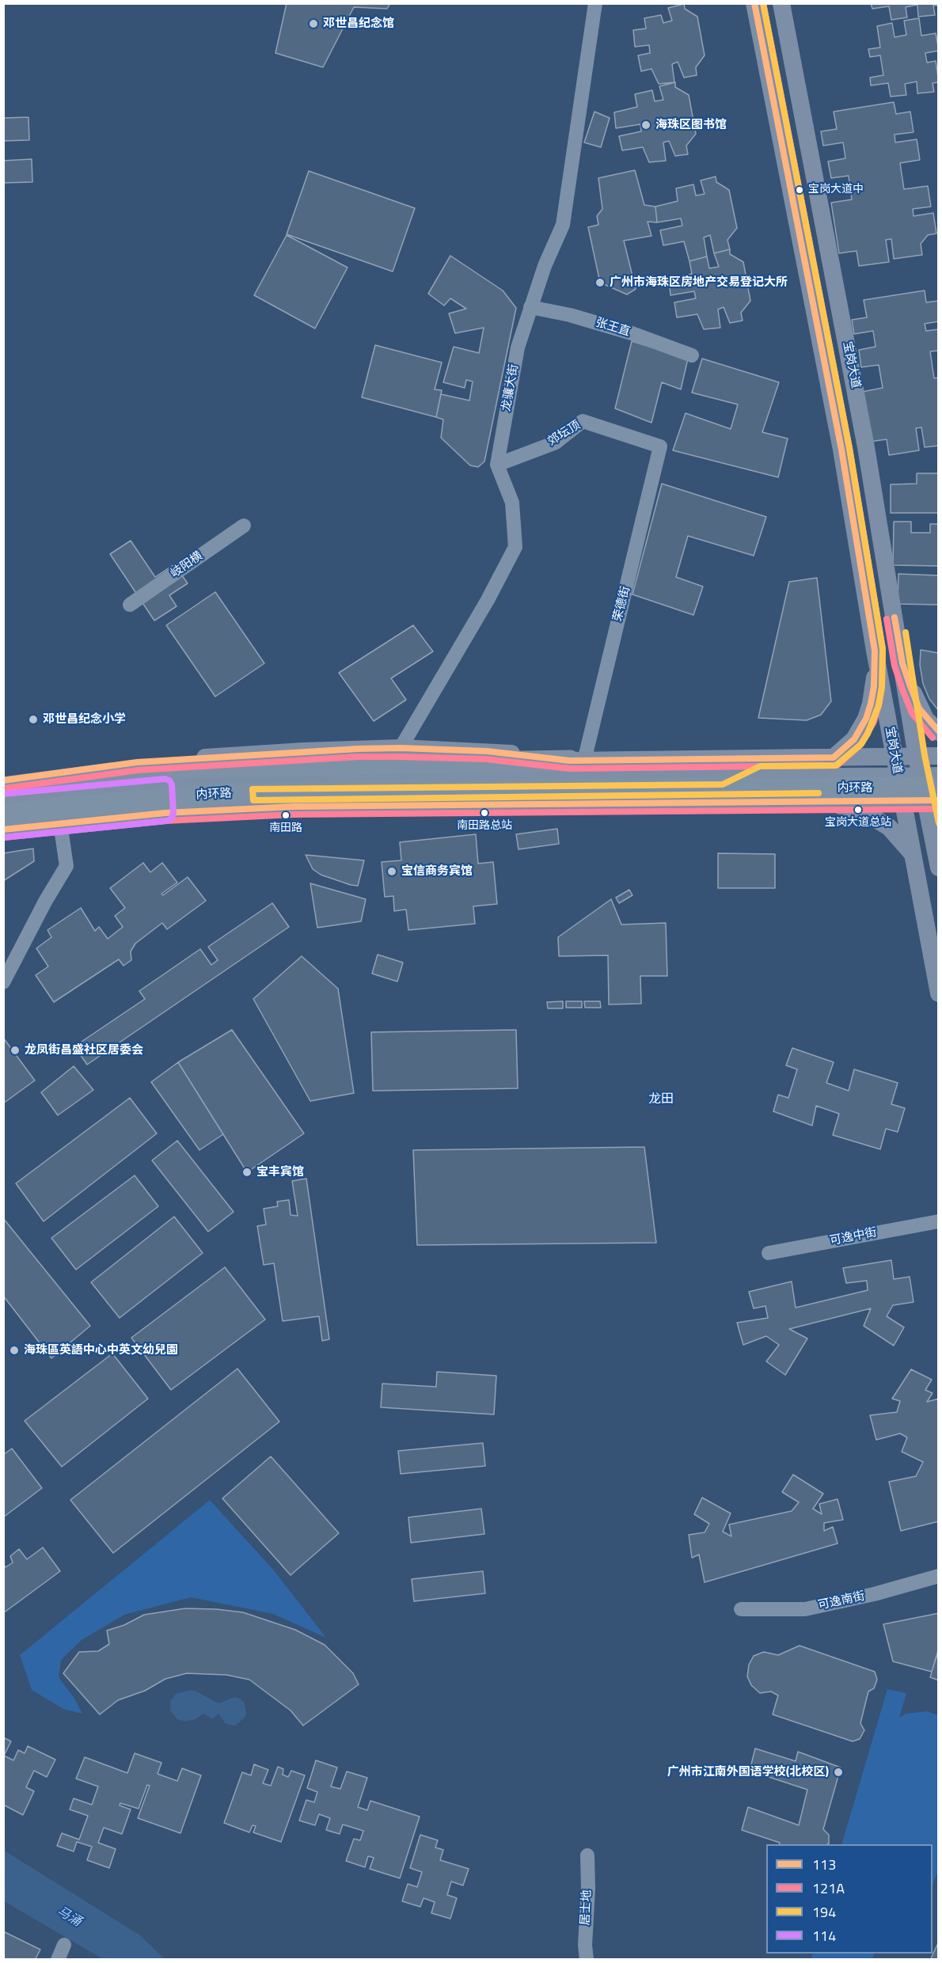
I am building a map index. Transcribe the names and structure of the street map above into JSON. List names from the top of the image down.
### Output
{
  "streets": {
    "highway": ["内环路"],
    "main road": ["宝岗大道"],
    "street": [
      "张王直",
      "龙骧大街",
      "郊坛顶",
      "岐阳横",
      "荣德街",
      "可逸中街",
      "可逸南街",
      "居士地"
    ]
  },
  "crossings": [
    ["张王直", "龙骧大街"],
    ["宝岗大道", "内环路"],
    ["龙骧大街", "郊坛顶"],
    ["郊坛顶", "荣德街"]
  ],
  "districts": ["龙田"],
  "water": ["马涌"],
  "places": [
    "邓世昌纪念馆",
    "海珠区图书馆",
    "宝岗大道中",
    "广州市海珠区房地产交易登记大所",
    "邓世昌纪念小学",
    "宝岗大道总站",
    "南田路总站",
    "南田路",
    "宝信商务宾馆",
    "龙凤街昌盛社区居委会",
    "宝丰宾馆",
    "海珠區英語中心中英文幼兒園",
    "广州市江南外国语学校(北校区)"
  ],
  "lines": [
    "transit line 113",
    "transit line 121A",
    "transit line 194",
    "transit line 114"
  ],
  "legend": [
    "113",
    "121A",
    "194",
    "114"
  ]
}
